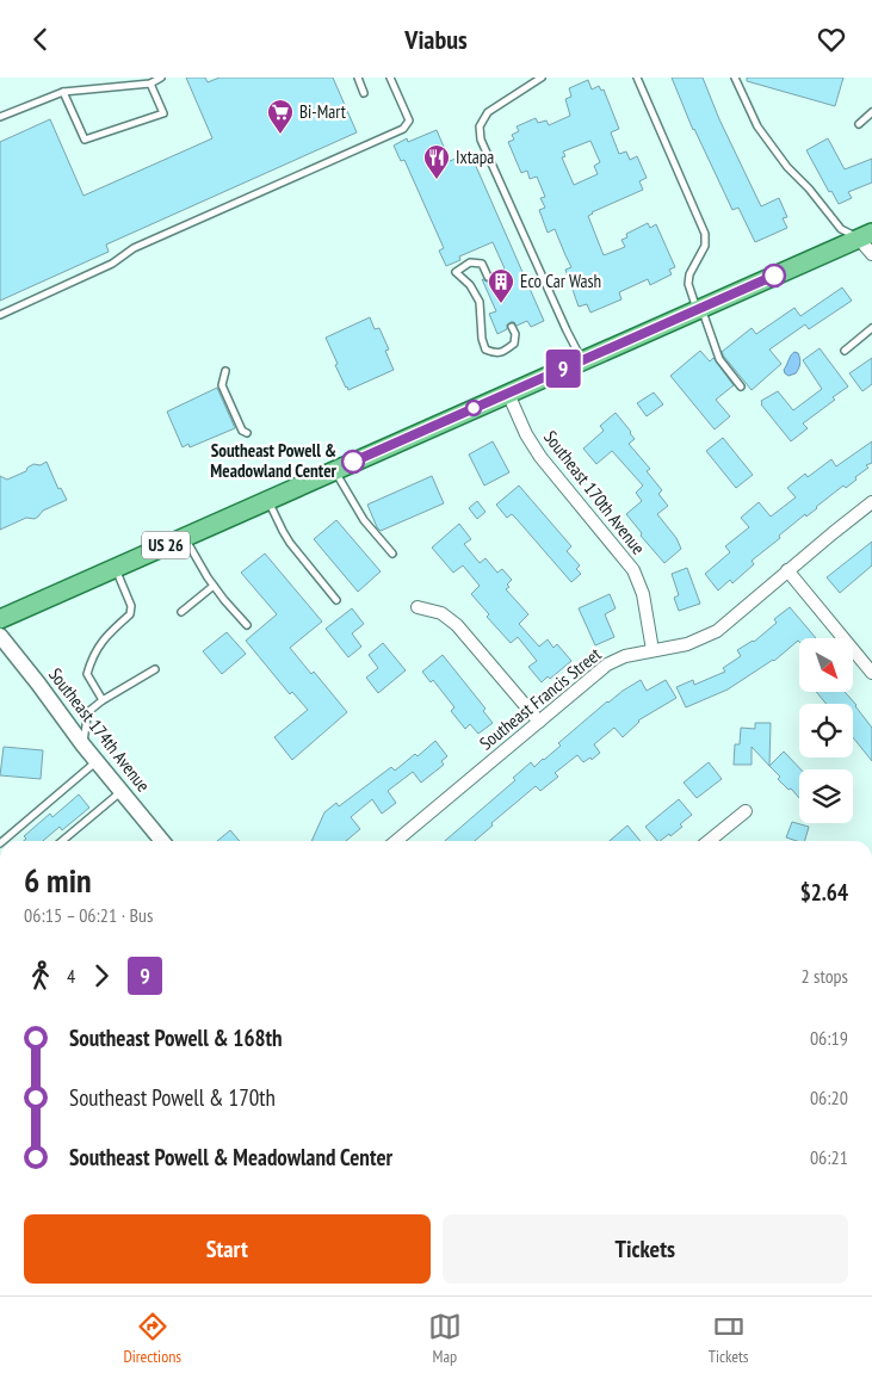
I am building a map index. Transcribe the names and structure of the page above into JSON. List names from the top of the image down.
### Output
{
  "streets": {
    "main road": ["US 26"],
    "street": ["Southeast 170th Avenue", "Southeast Francis Street", "Southeast 174th Avenue"]
  },
  "crossings": [
    ["Southeast 170th Avenue", "US 26"],
    ["Southeast 170th Avenue", "Southeast Francis Street"]
  ],
  "places": {
    "supermarket": ["Bi-Mart"],
    "restaurant": ["Ixtapa"],
    "building": ["Eco Car Wash"],
    "other": ["Southeast Powell & Meadowland Center"]
  },
  "lines": ["bus line 9"],
  "north": "bottom right",
  "page": {
    "header": "Viabus",
    "on_map": "9",
    "heading": ["6 min", "06:15 – 06:21 · Bus", "$2.64"],
    "legs": ["4", "9", "2 stops"],
    "list": [
      {
        "name": "Southeast Powell & 168th",
        "value": "06:19"
      },
      {
        "name": "Southeast Powell & 170th",
        "value": "06:20"
      },
      {
        "name": "Southeast Powell & Meadowland Center",
        "value": "06:21"
      }
    ],
    "buttons": ["Start", "Tickets"],
    "tabs": ["Directions", "Map", "Tickets"]
  }
}
